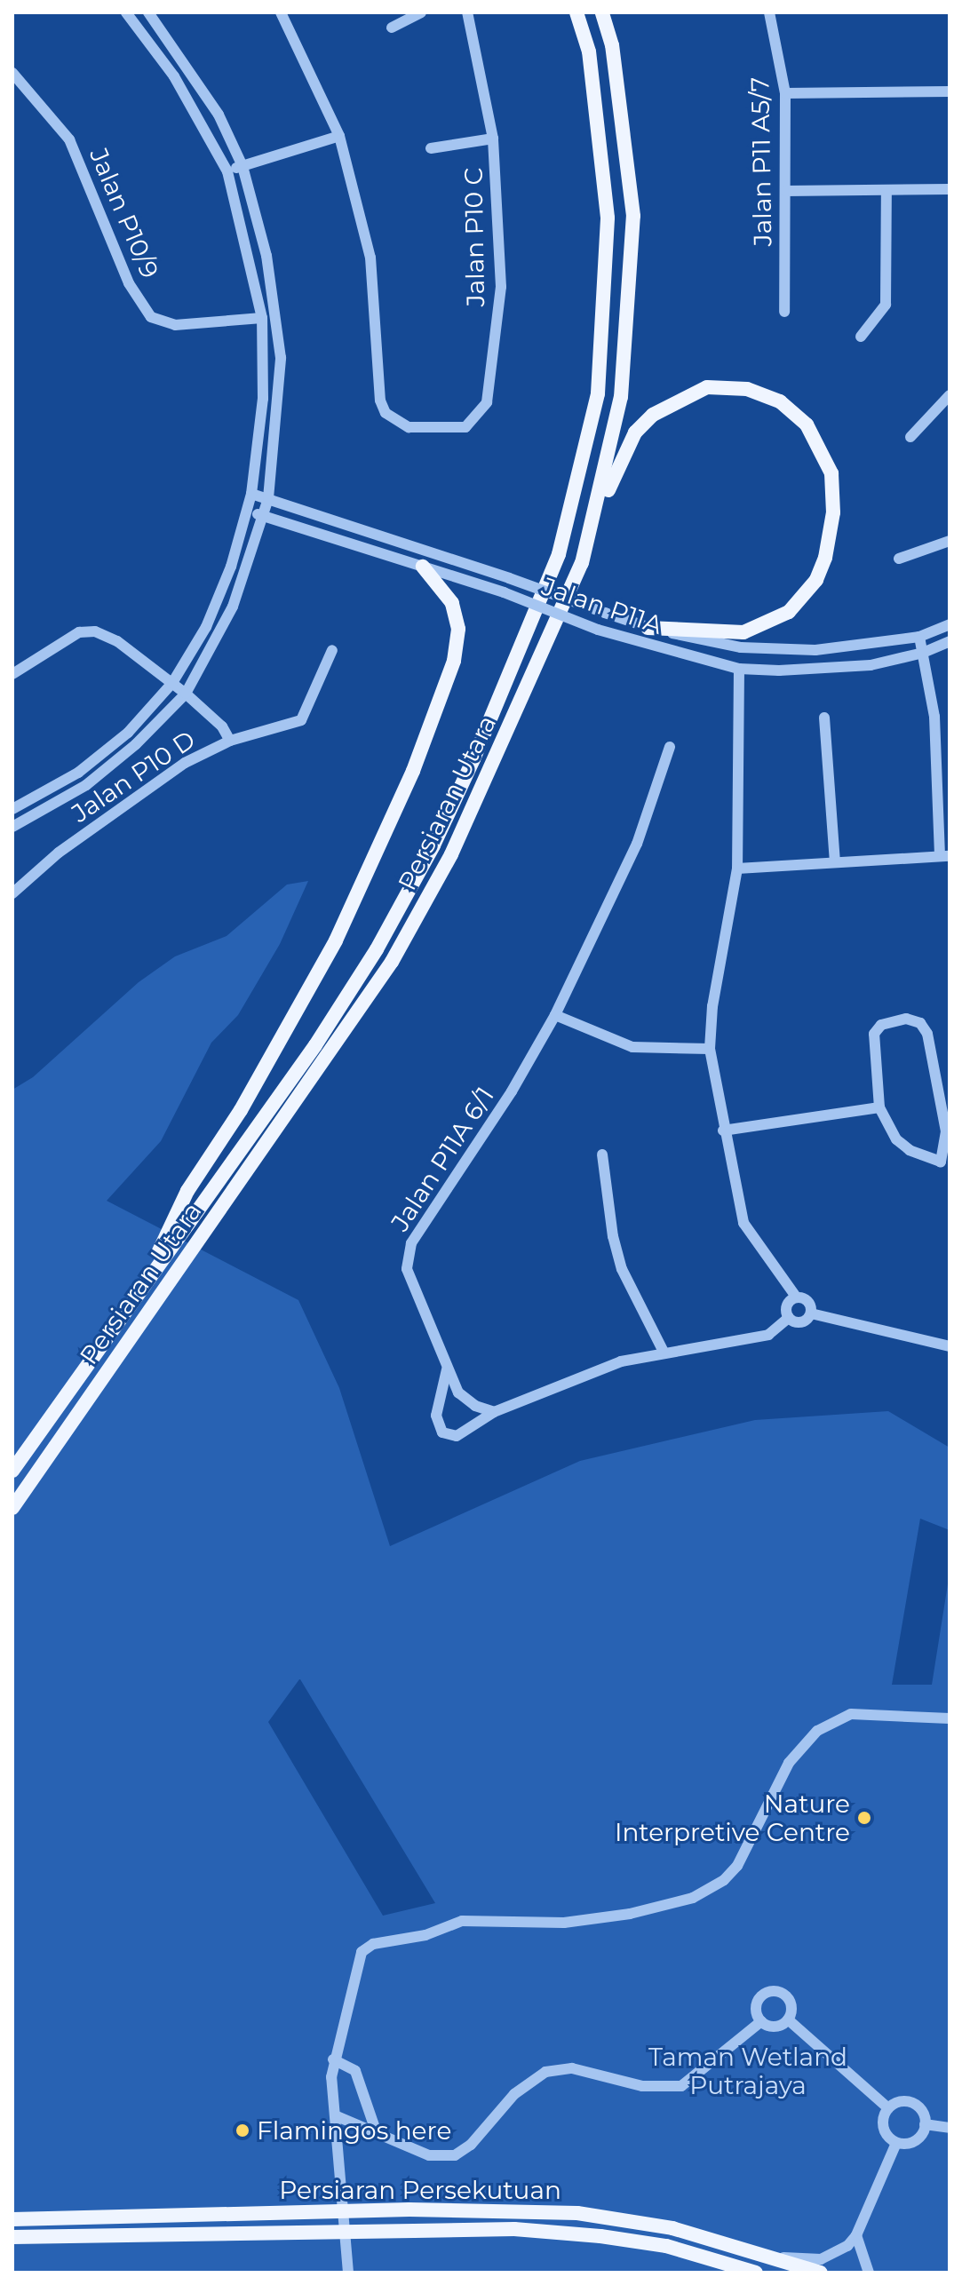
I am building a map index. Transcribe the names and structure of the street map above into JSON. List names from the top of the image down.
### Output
{
  "streets": {
    "main road": ["Persiaran Utara", "Persiaran Persekutuan"],
    "street": [
      "Jalan P11 A5/7",
      "Jalan P10/9",
      "Jalan P10 C",
      "Jalan P11A",
      "Jalan P10 D",
      "Jalan P11A 6/1"
    ]
  },
  "parks": ["Taman Wetland Putrajaya"],
  "places": ["Nature Interpretive Centre", "Flamingos here"]
}
